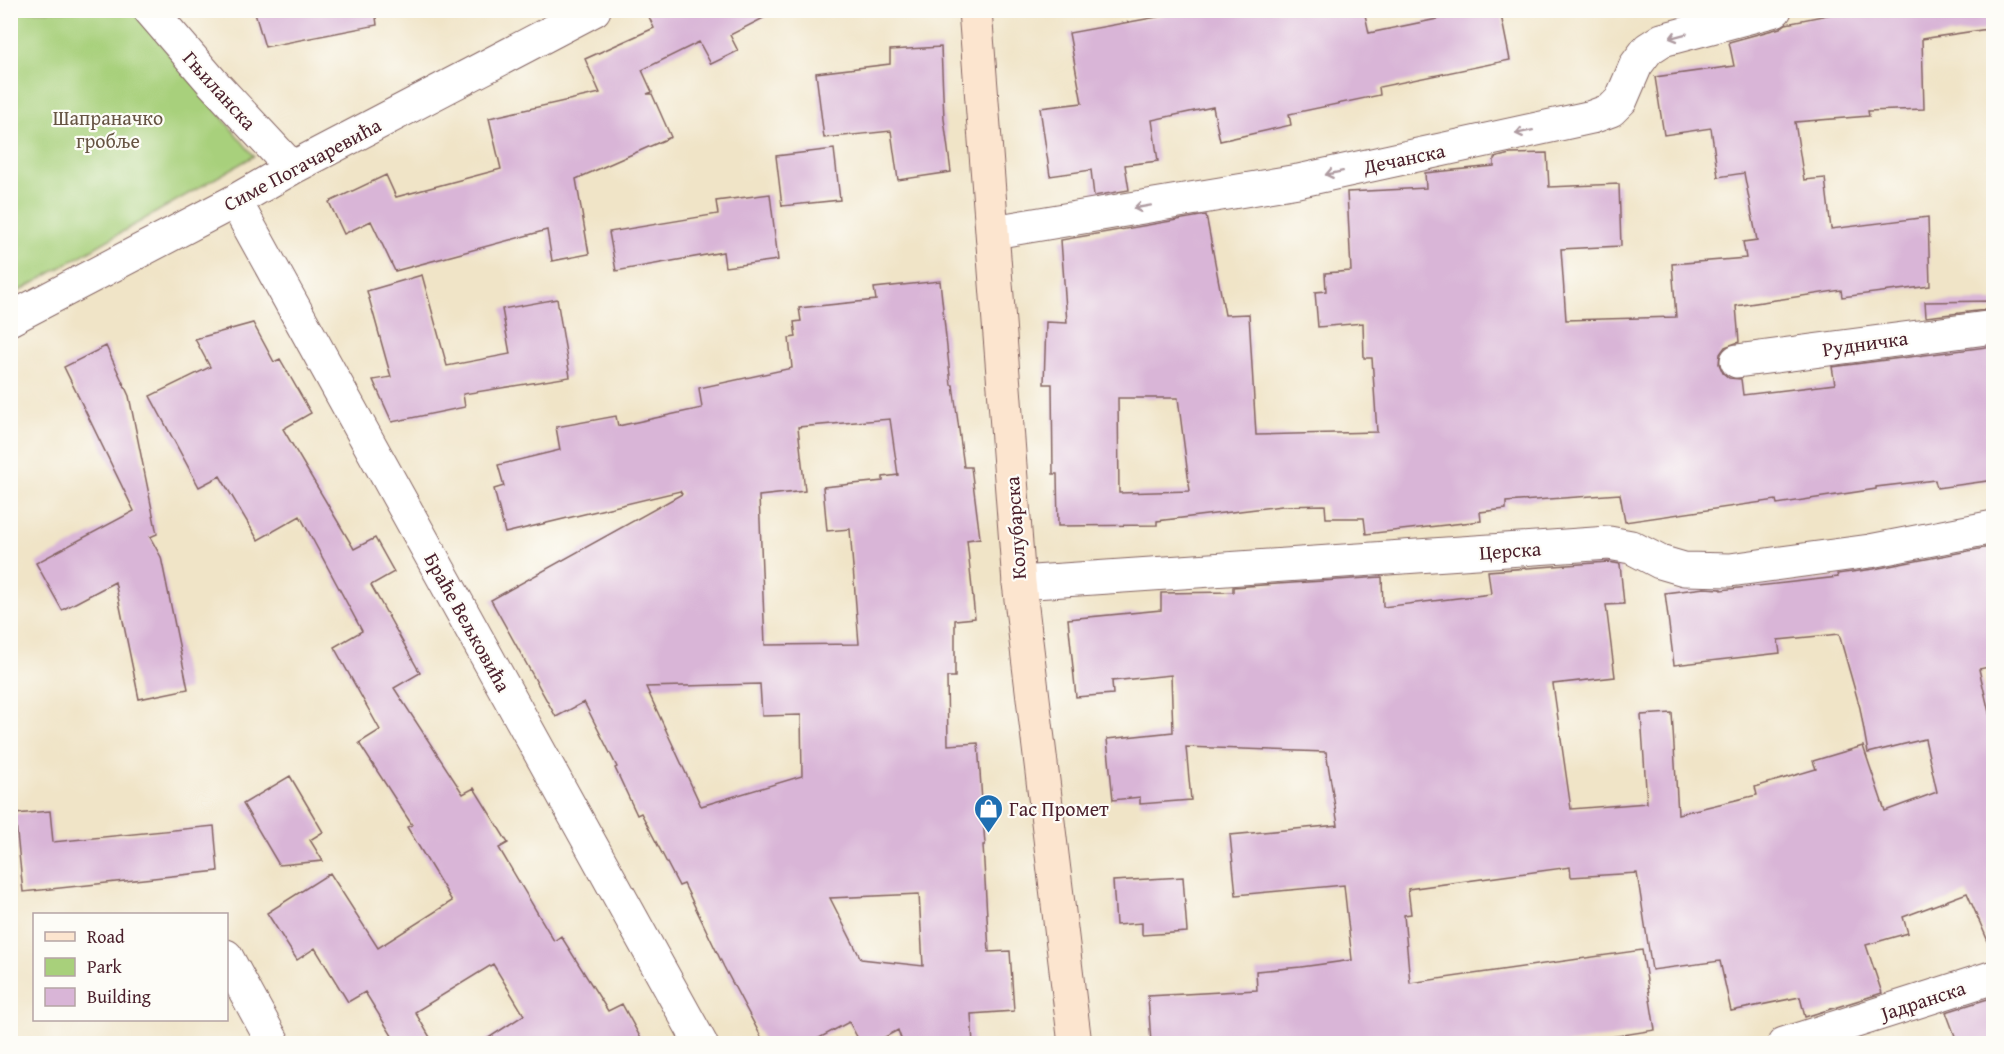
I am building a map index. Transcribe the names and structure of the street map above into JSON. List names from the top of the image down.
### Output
{
  "streets": {
    "main road": ["Колубарска"],
    "street": [
      "Гњиланска",
      "Дечанска",
      "Симе Погачаревића",
      "Рудничка",
      "Церска",
      "Браће Вељковића",
      "Јадранска"
    ]
  },
  "crossings": [
    ["Гњиланска", "Симе Погачаревића"],
    ["Дечанска", "Колубарска"],
    ["Симе Погачаревића", "Браће Вељковића"],
    ["Колубарска", "Церска"]
  ],
  "one_way": ["Дечанска"],
  "parks": ["Шапраначко гробље"],
  "places": {
    "shop": ["Гас Промет"]
  },
  "legend": ["Road", "Park", "Building"]
}
